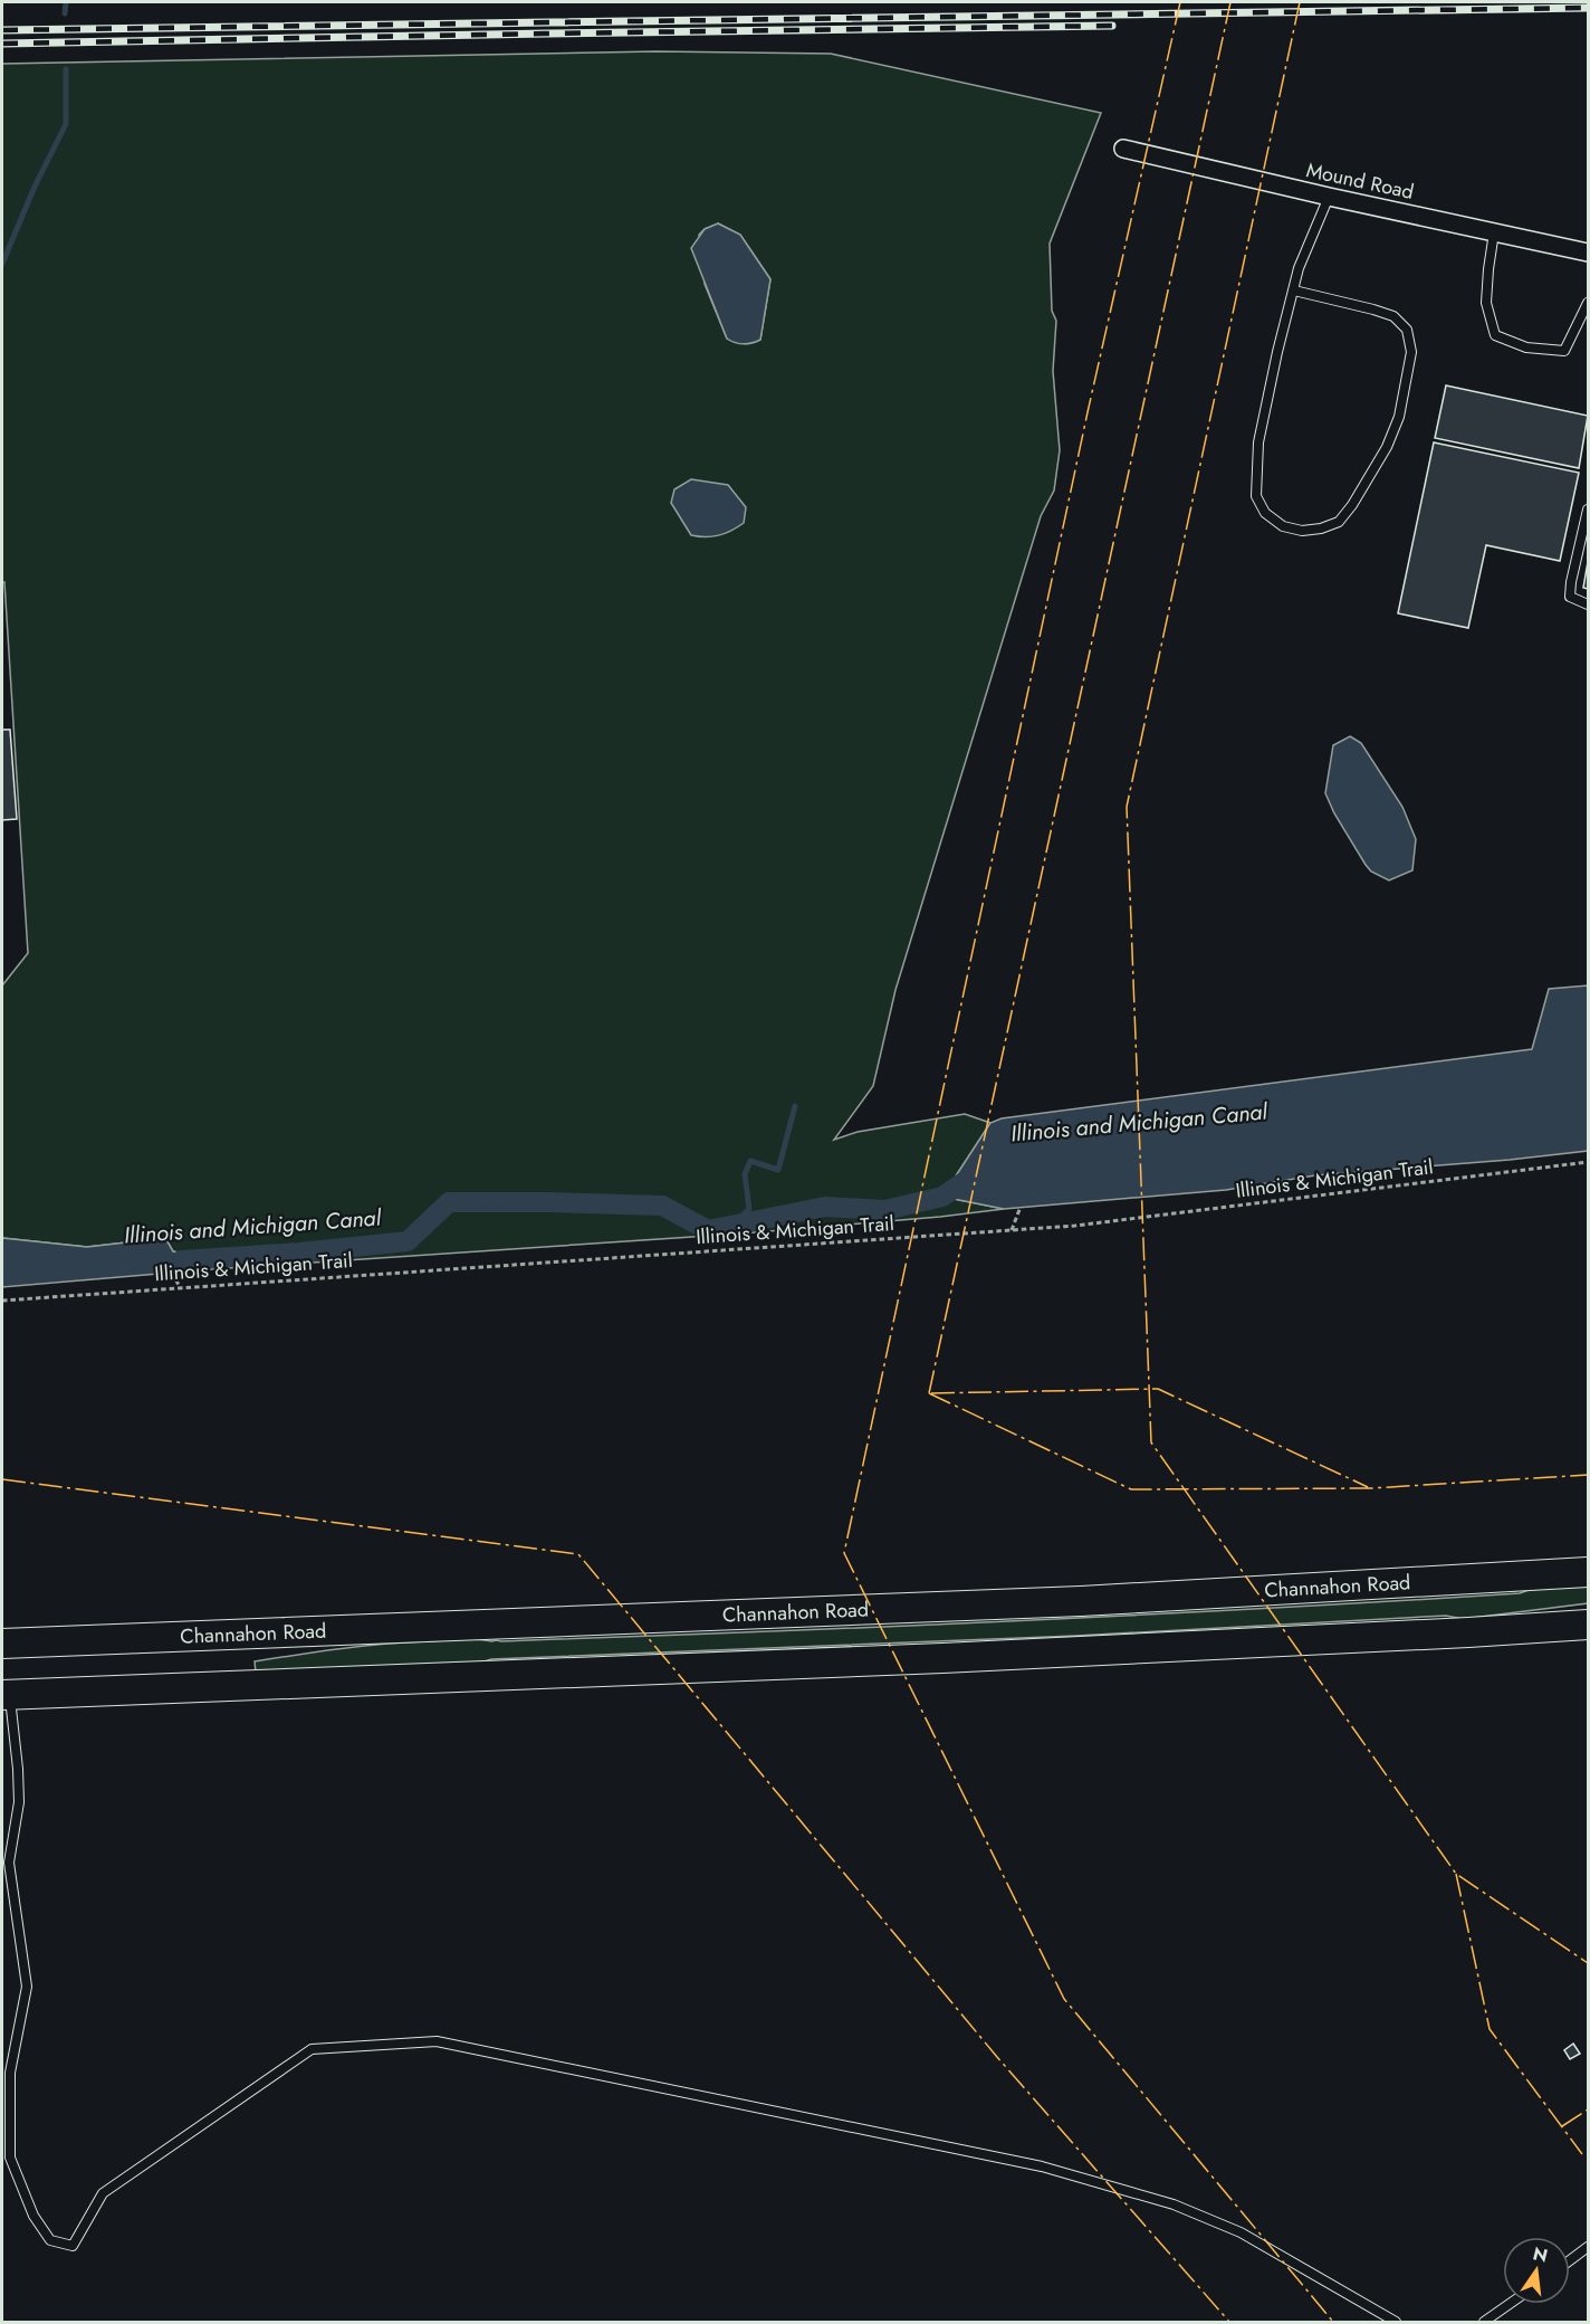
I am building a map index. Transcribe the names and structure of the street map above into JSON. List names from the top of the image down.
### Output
{
  "streets": {
    "main road": ["Channahon Road"],
    "street": ["Mound Road"],
    "path": ["Illinois & Michigan Trail"]
  },
  "water": ["Illinois and Michigan Canal"],
  "north": "top"
}
